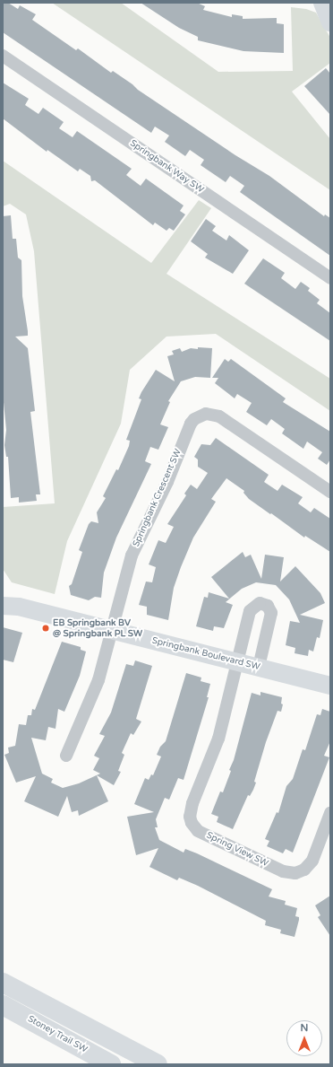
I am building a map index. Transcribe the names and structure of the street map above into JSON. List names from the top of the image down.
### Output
{
  "streets": {
    "highway": ["Stoney Trail SW"],
    "street": [
      "Springbank Way SW",
      "Springbank Crescent SW",
      "Springbank Boulevard SW",
      "Spring View SW"
    ]
  },
  "crossings": [
    ["Springbank Crescent SW", "Springbank Boulevard SW"],
    ["Springbank Boulevard SW", "Spring View SW"]
  ],
  "places": ["EB Springbank BV @ Springbank PL SW"],
  "north": "top"
}
